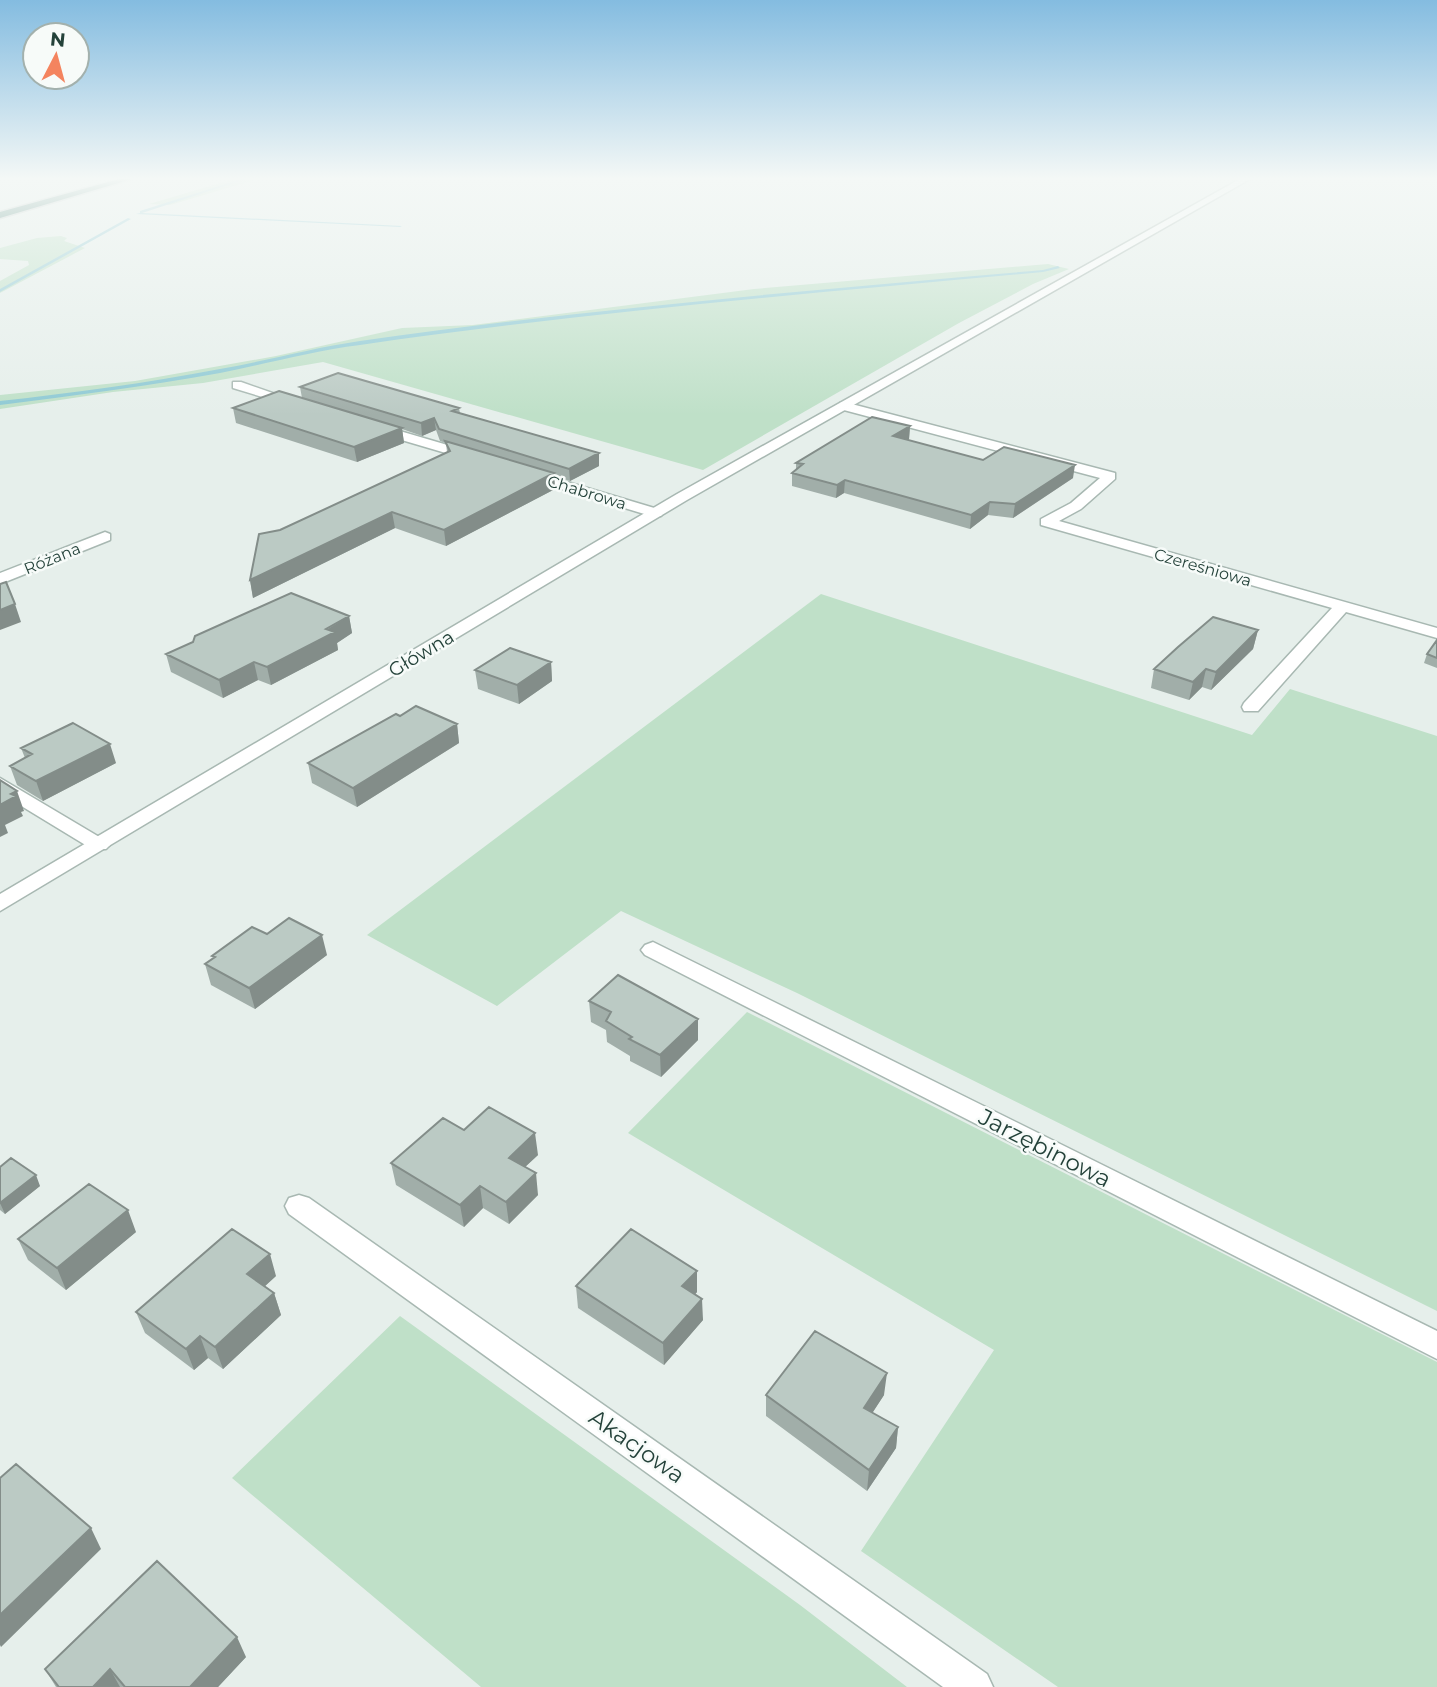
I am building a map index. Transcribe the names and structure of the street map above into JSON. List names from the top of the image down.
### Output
{
  "streets": {
    "street": [
      "Chabrowa",
      "Różana",
      "Czereśniowa",
      "Główna",
      "Jarzębinowa",
      "Akacjowa"
    ]
  },
  "crossings": [
    ["Chabrowa", "Główna"],
    ["Czereśniowa", "Główna"]
  ],
  "north": "top"
}
